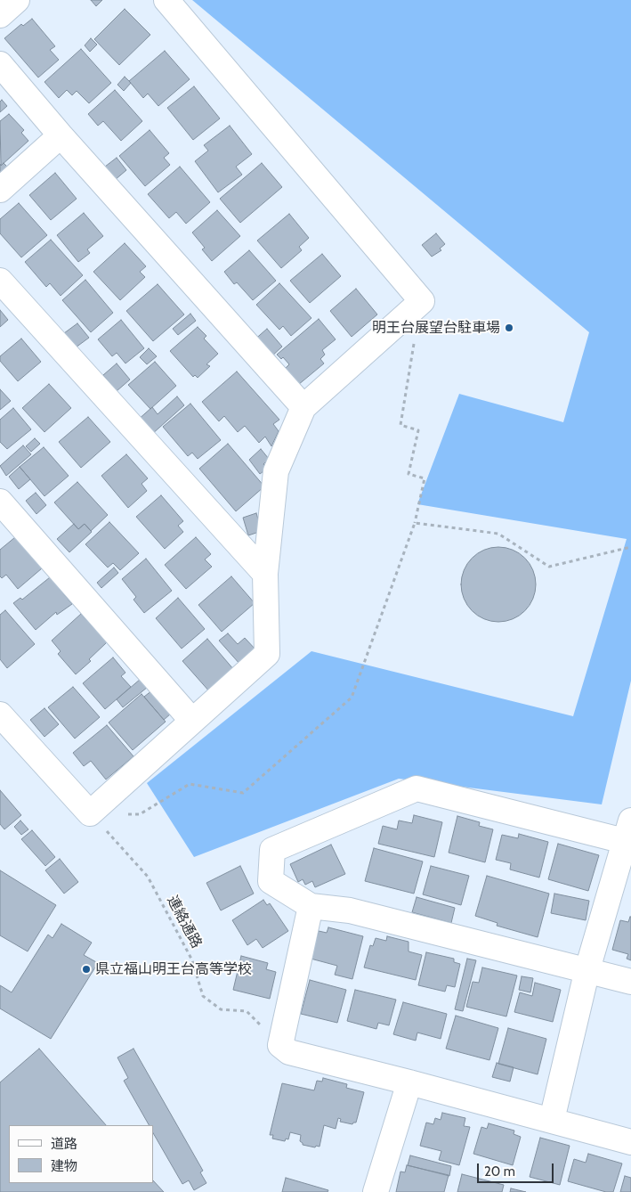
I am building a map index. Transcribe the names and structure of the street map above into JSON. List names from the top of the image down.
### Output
{
  "streets": {
    "path": ["連絡通路"]
  },
  "places": ["明王台展望台駐車場", "県立福山明王台高等学校"],
  "legend": ["道路", "建物"],
  "scale_bar": "20 m"
}
